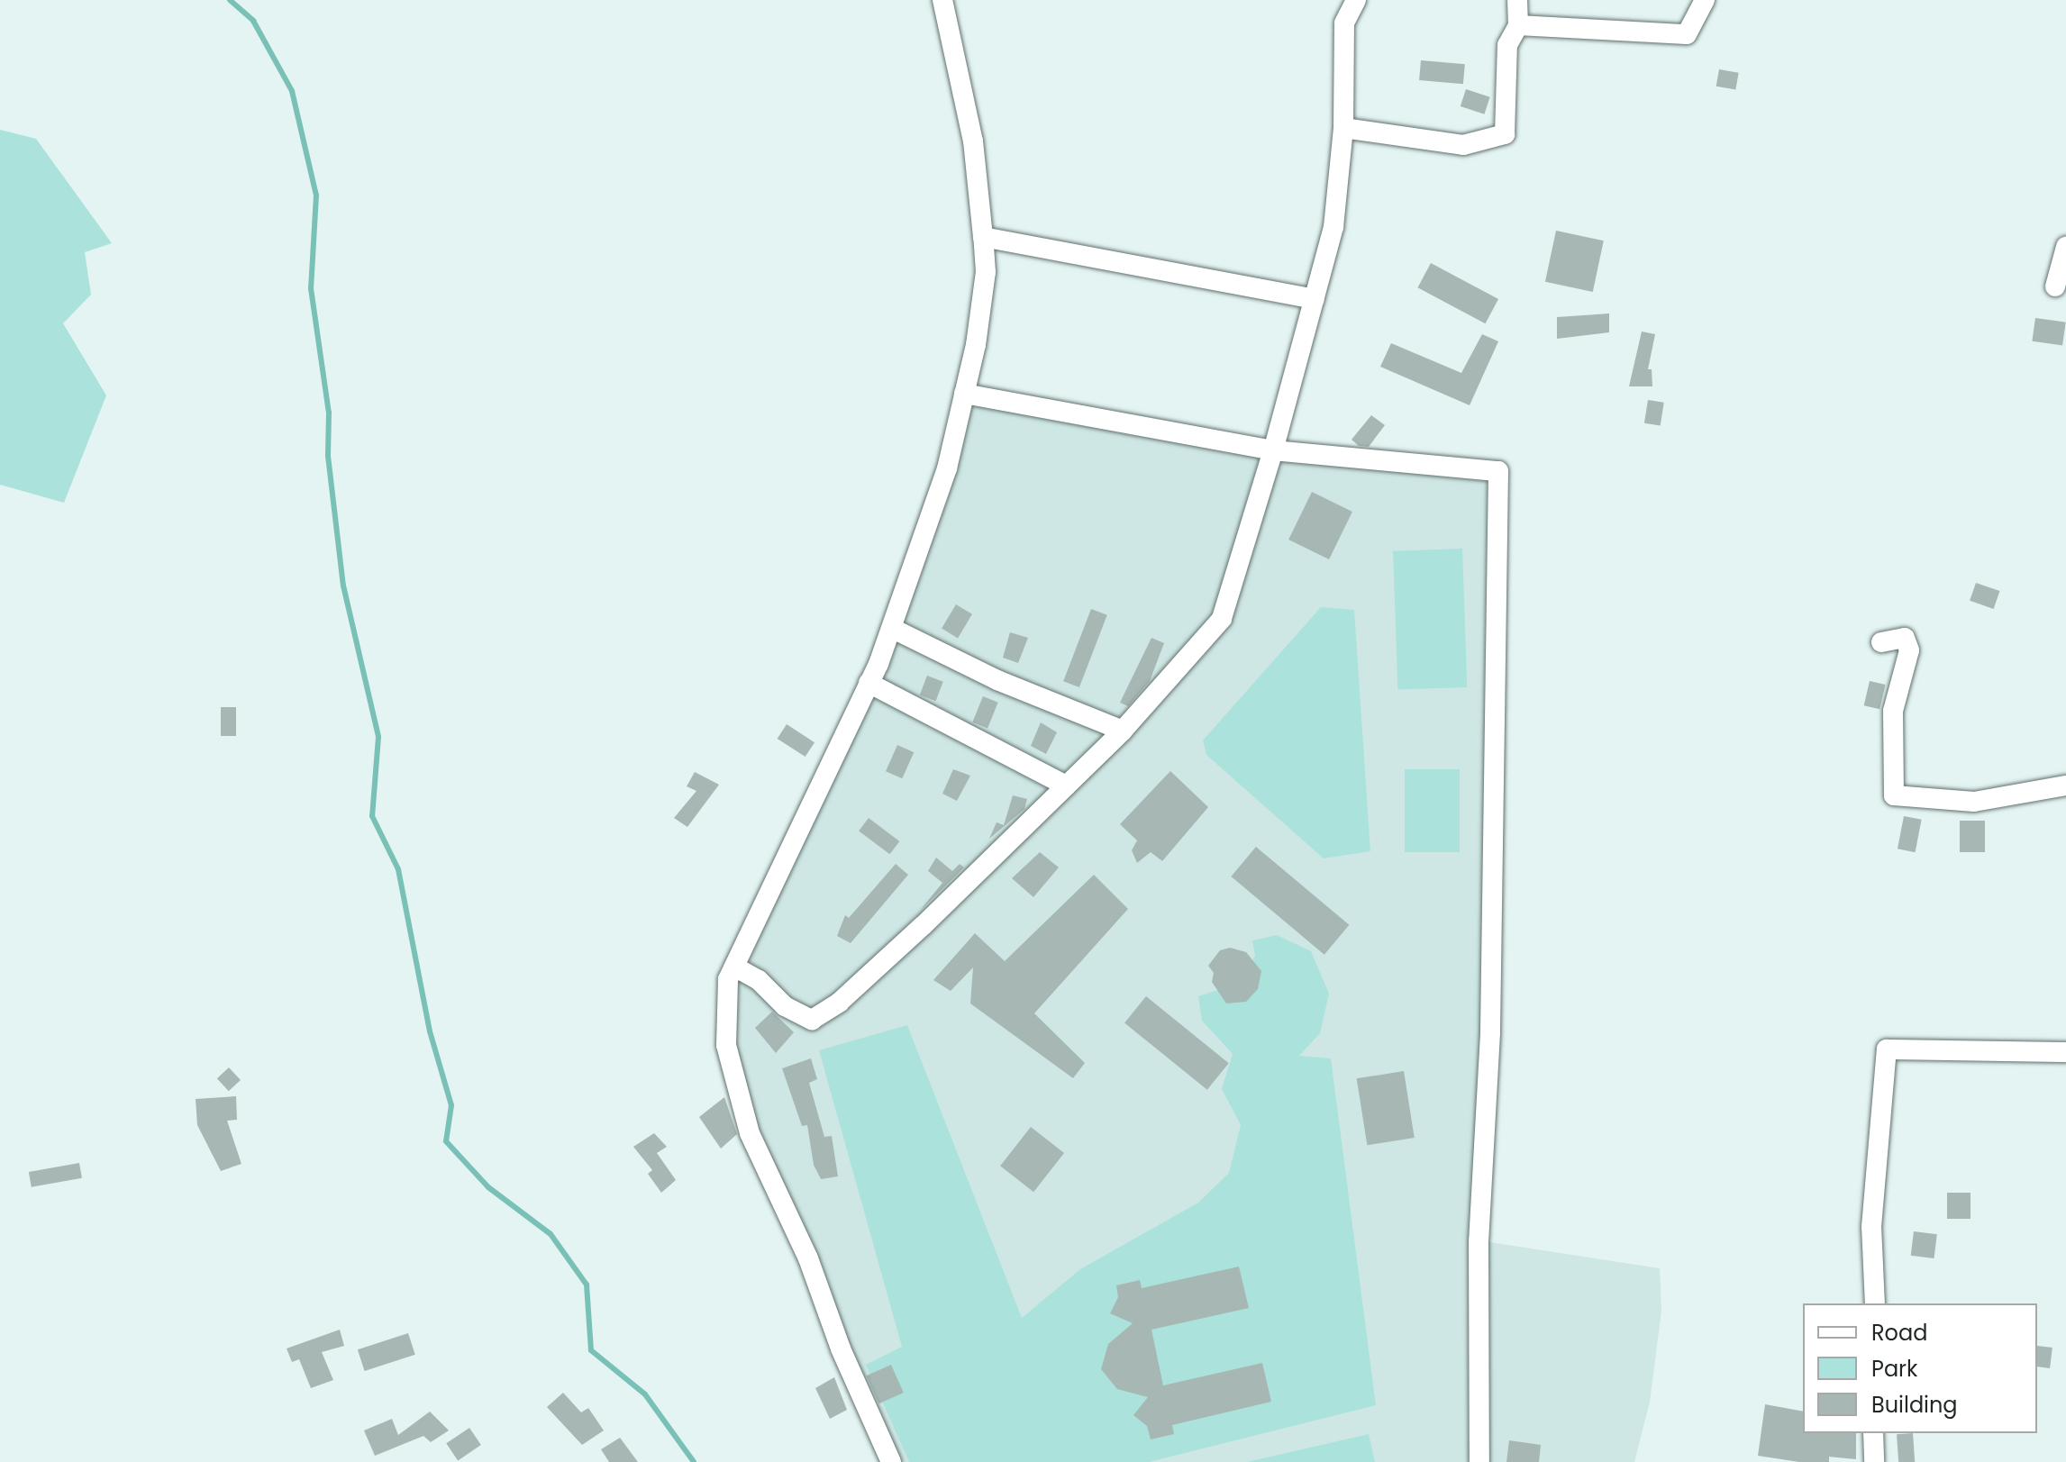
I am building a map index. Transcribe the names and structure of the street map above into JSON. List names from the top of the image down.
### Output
{
  "legend": ["Road", "Park", "Building"]
}
